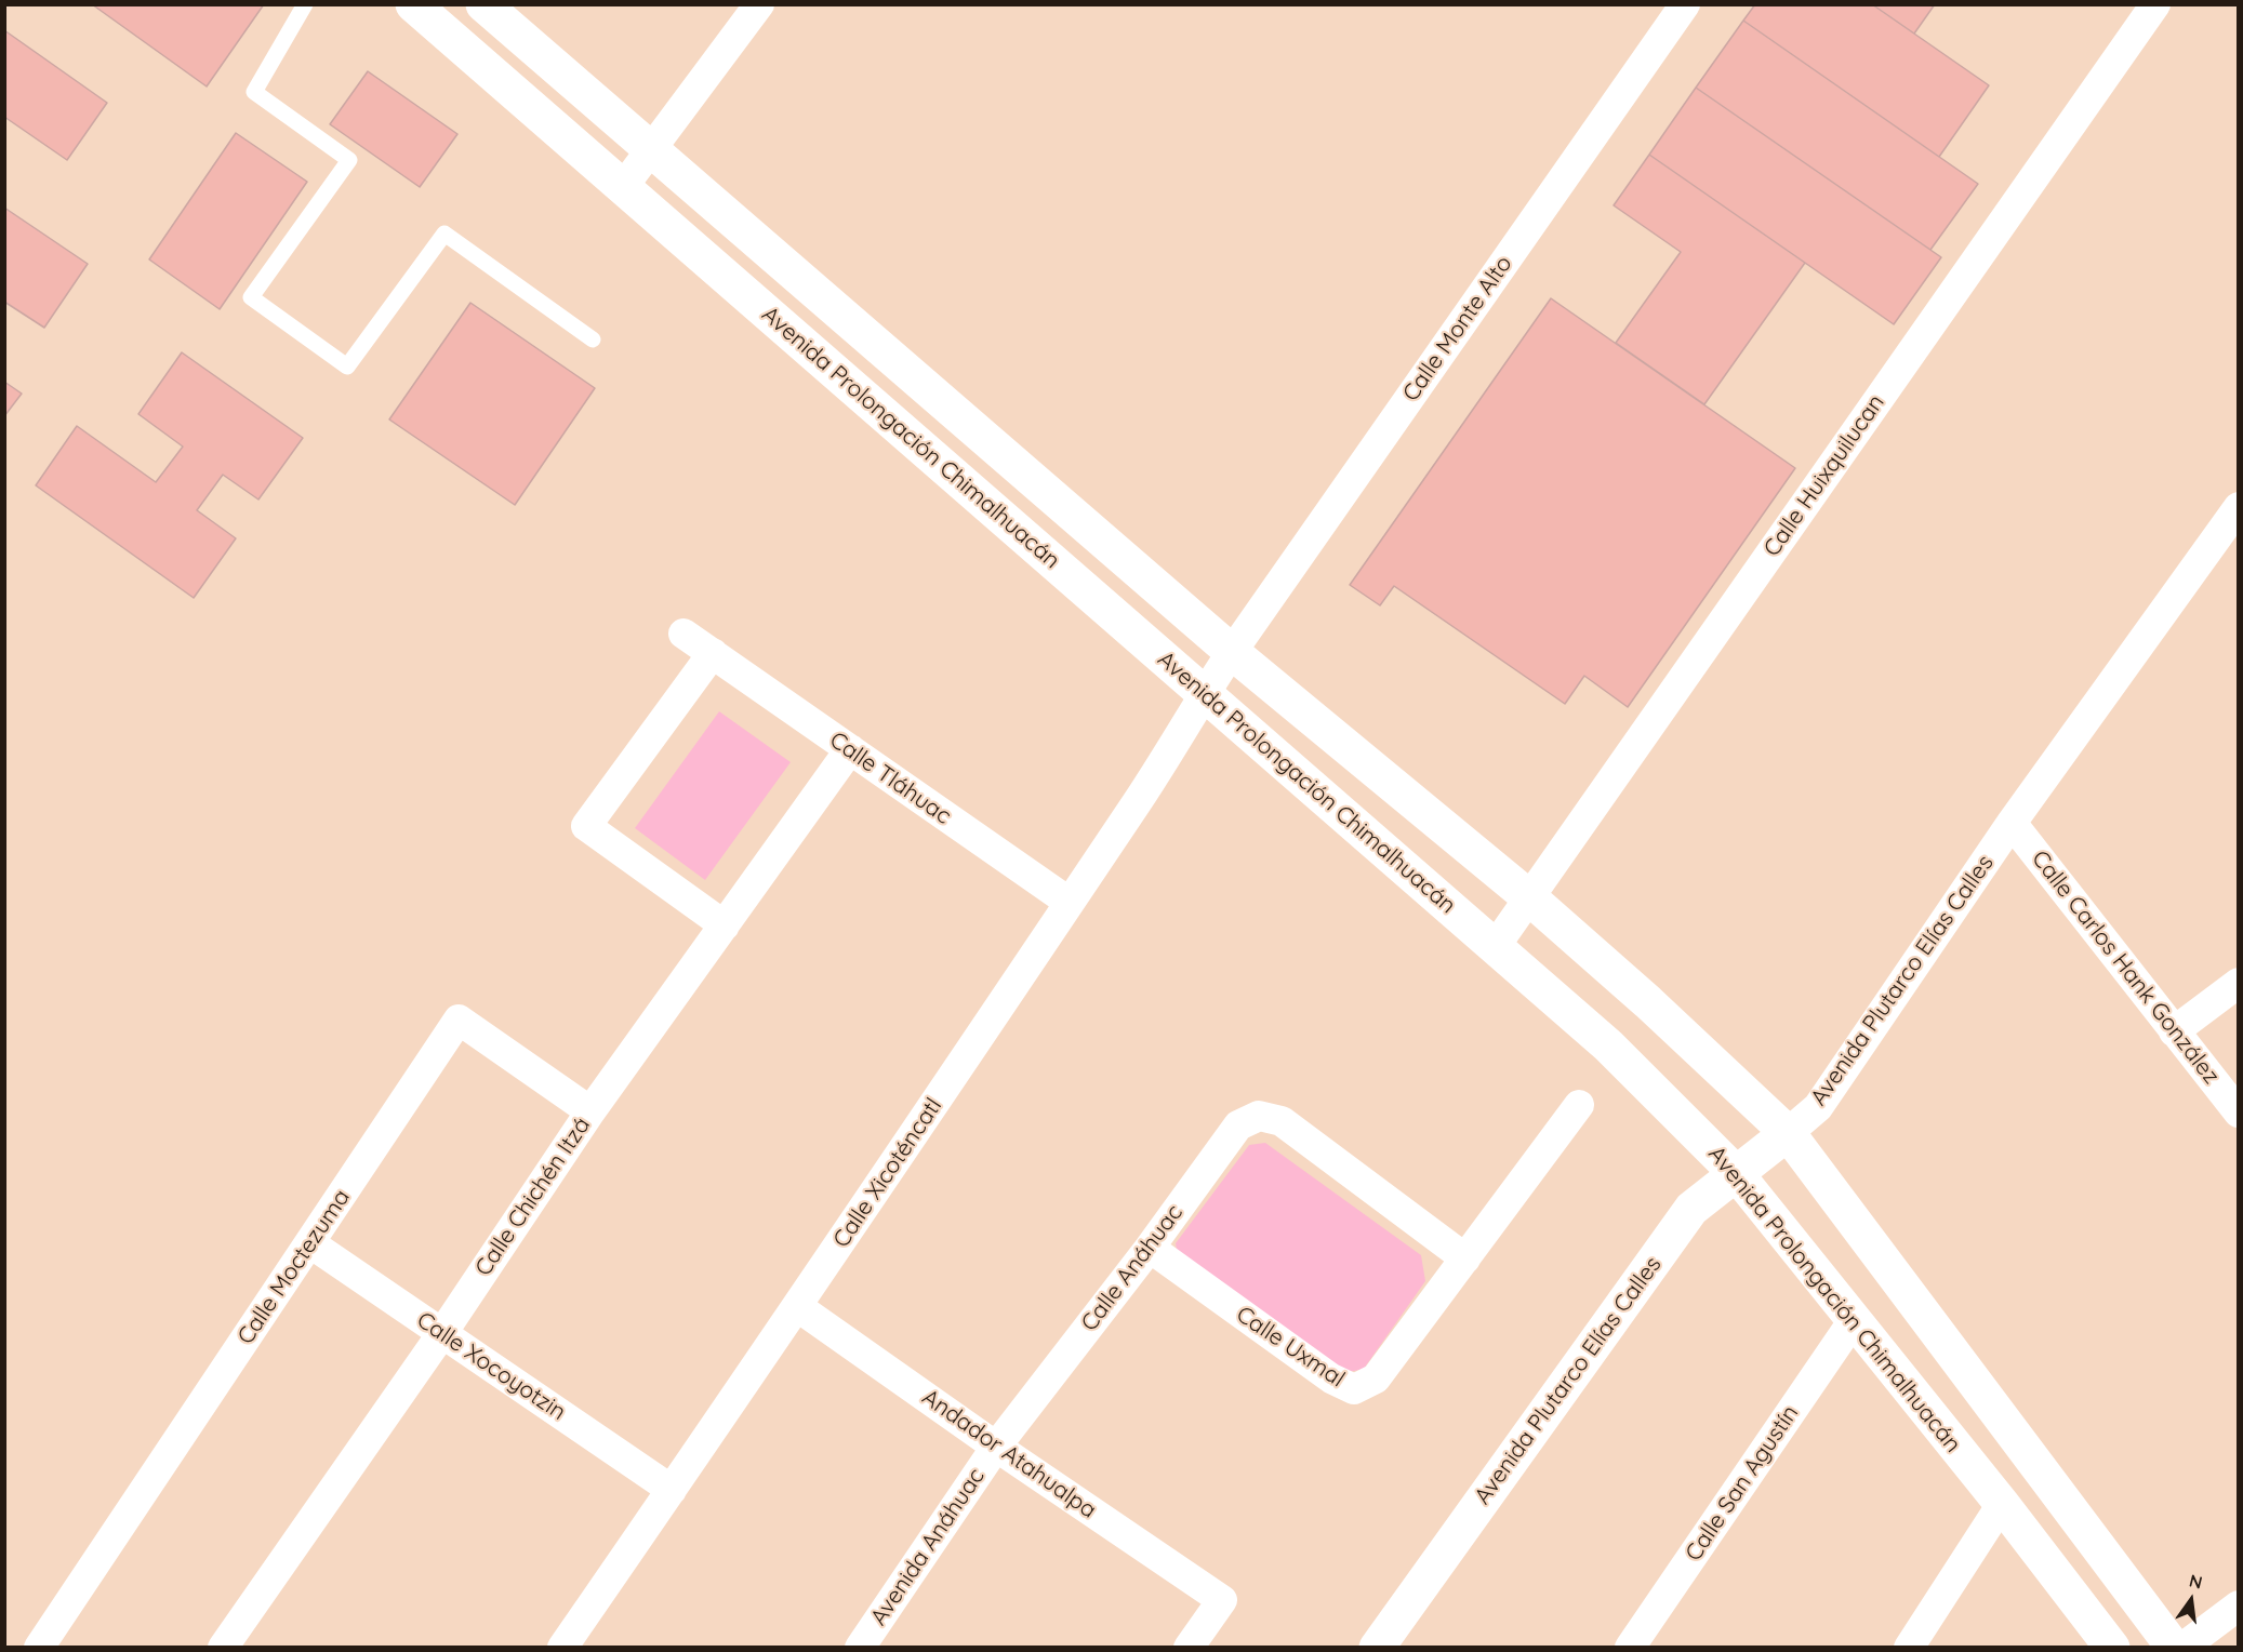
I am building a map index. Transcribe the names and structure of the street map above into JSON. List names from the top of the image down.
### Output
{
  "streets": {
    "street": [
      "Calle Monte Alto",
      "Avenida Prolongación Chimalhuacán",
      "Calle Huixquilucan",
      "Calle Tláhuac",
      "Calle Carlos Hank González",
      "Avenida Plutarco Elías Calles",
      "Calle Xicoténcatl",
      "Calle Chichén Itzá",
      "Calle Moctezuma",
      "Calle Anáhuac",
      "Calle Uxmal",
      "Calle Xocoyotzin",
      "Andador Atahualpa",
      "Calle San Agustín",
      "Avenida Anáhuac"
    ]
  },
  "crossings": [
    ["Calle Monte Alto", "Avenida Prolongación Chimalhuacán"],
    ["Calle Monte Alto", "Calle Xicoténcatl"],
    ["Avenida Prolongación Chimalhuacán", "Calle Huixquilucan"],
    ["Avenida Prolongación Chimalhuacán", "Avenida Plutarco Elías Calles"],
    ["Avenida Prolongación Chimalhuacán", "Calle Xicoténcatl"],
    ["Avenida Prolongación Chimalhuacán", "Calle San Agustín"],
    ["Calle Tláhuac", "Calle Xicoténcatl"],
    ["Calle Tláhuac", "Calle Chichén Itzá"],
    ["Calle Carlos Hank González", "Avenida Plutarco Elías Calles"],
    ["Calle Xicoténcatl", "Calle Xocoyotzin"],
    ["Calle Xicoténcatl", "Andador Atahualpa"],
    ["Calle Chichén Itzá", "Calle Moctezuma"],
    ["Calle Chichén Itzá", "Calle Xocoyotzin"],
    ["Calle Moctezuma", "Calle Xocoyotzin"],
    ["Calle Anáhuac", "Calle Uxmal"],
    ["Calle Anáhuac", "Andador Atahualpa"],
    ["Calle Anáhuac", "Avenida Anáhuac"],
    ["Andador Atahualpa", "Avenida Anáhuac"]
  ],
  "north": "top"
}
